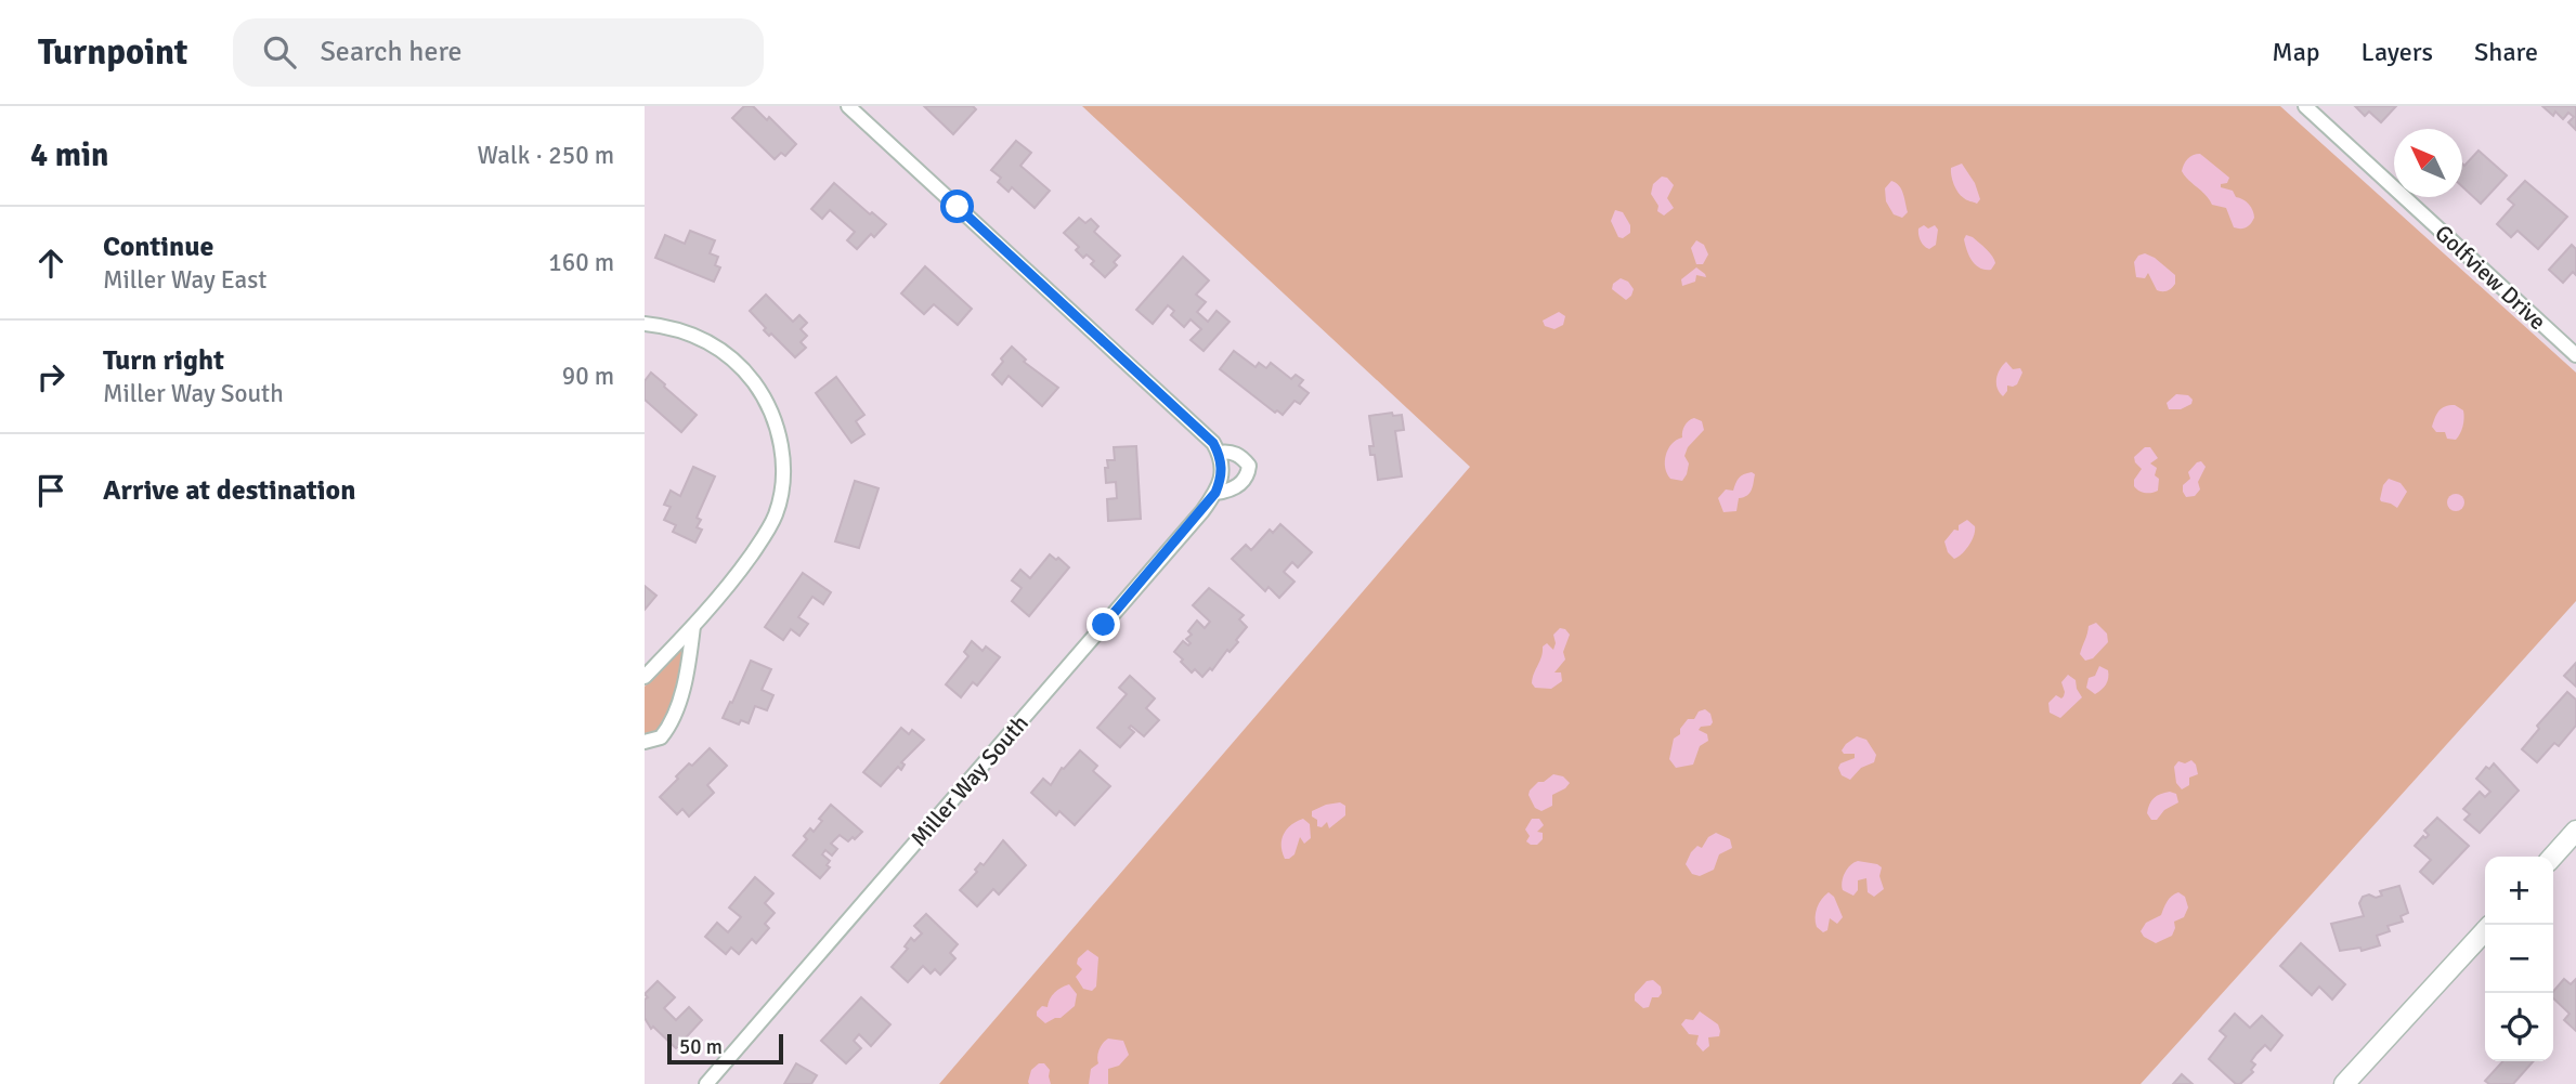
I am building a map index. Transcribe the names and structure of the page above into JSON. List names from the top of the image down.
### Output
{
  "streets": {
    "street": ["Golfview Drive", "Miller Way South"]
  },
  "scale_bar": "50 m",
  "north": "top left",
  "page": {
    "header": "Turnpoint",
    "search": "Search here",
    "nav": ["Map", "Layers", "Share"],
    "heading": ["4 min", "Walk · 250 m"],
    "list": [
      ["Continue", "Miller Way East", "160 m"],
      ["Turn right", "Miller Way South", "90 m"],
      "Arrive at destination"
    ],
    "map_buttons": ["+", "−"],
    "scale": "50 m"
  }
}
